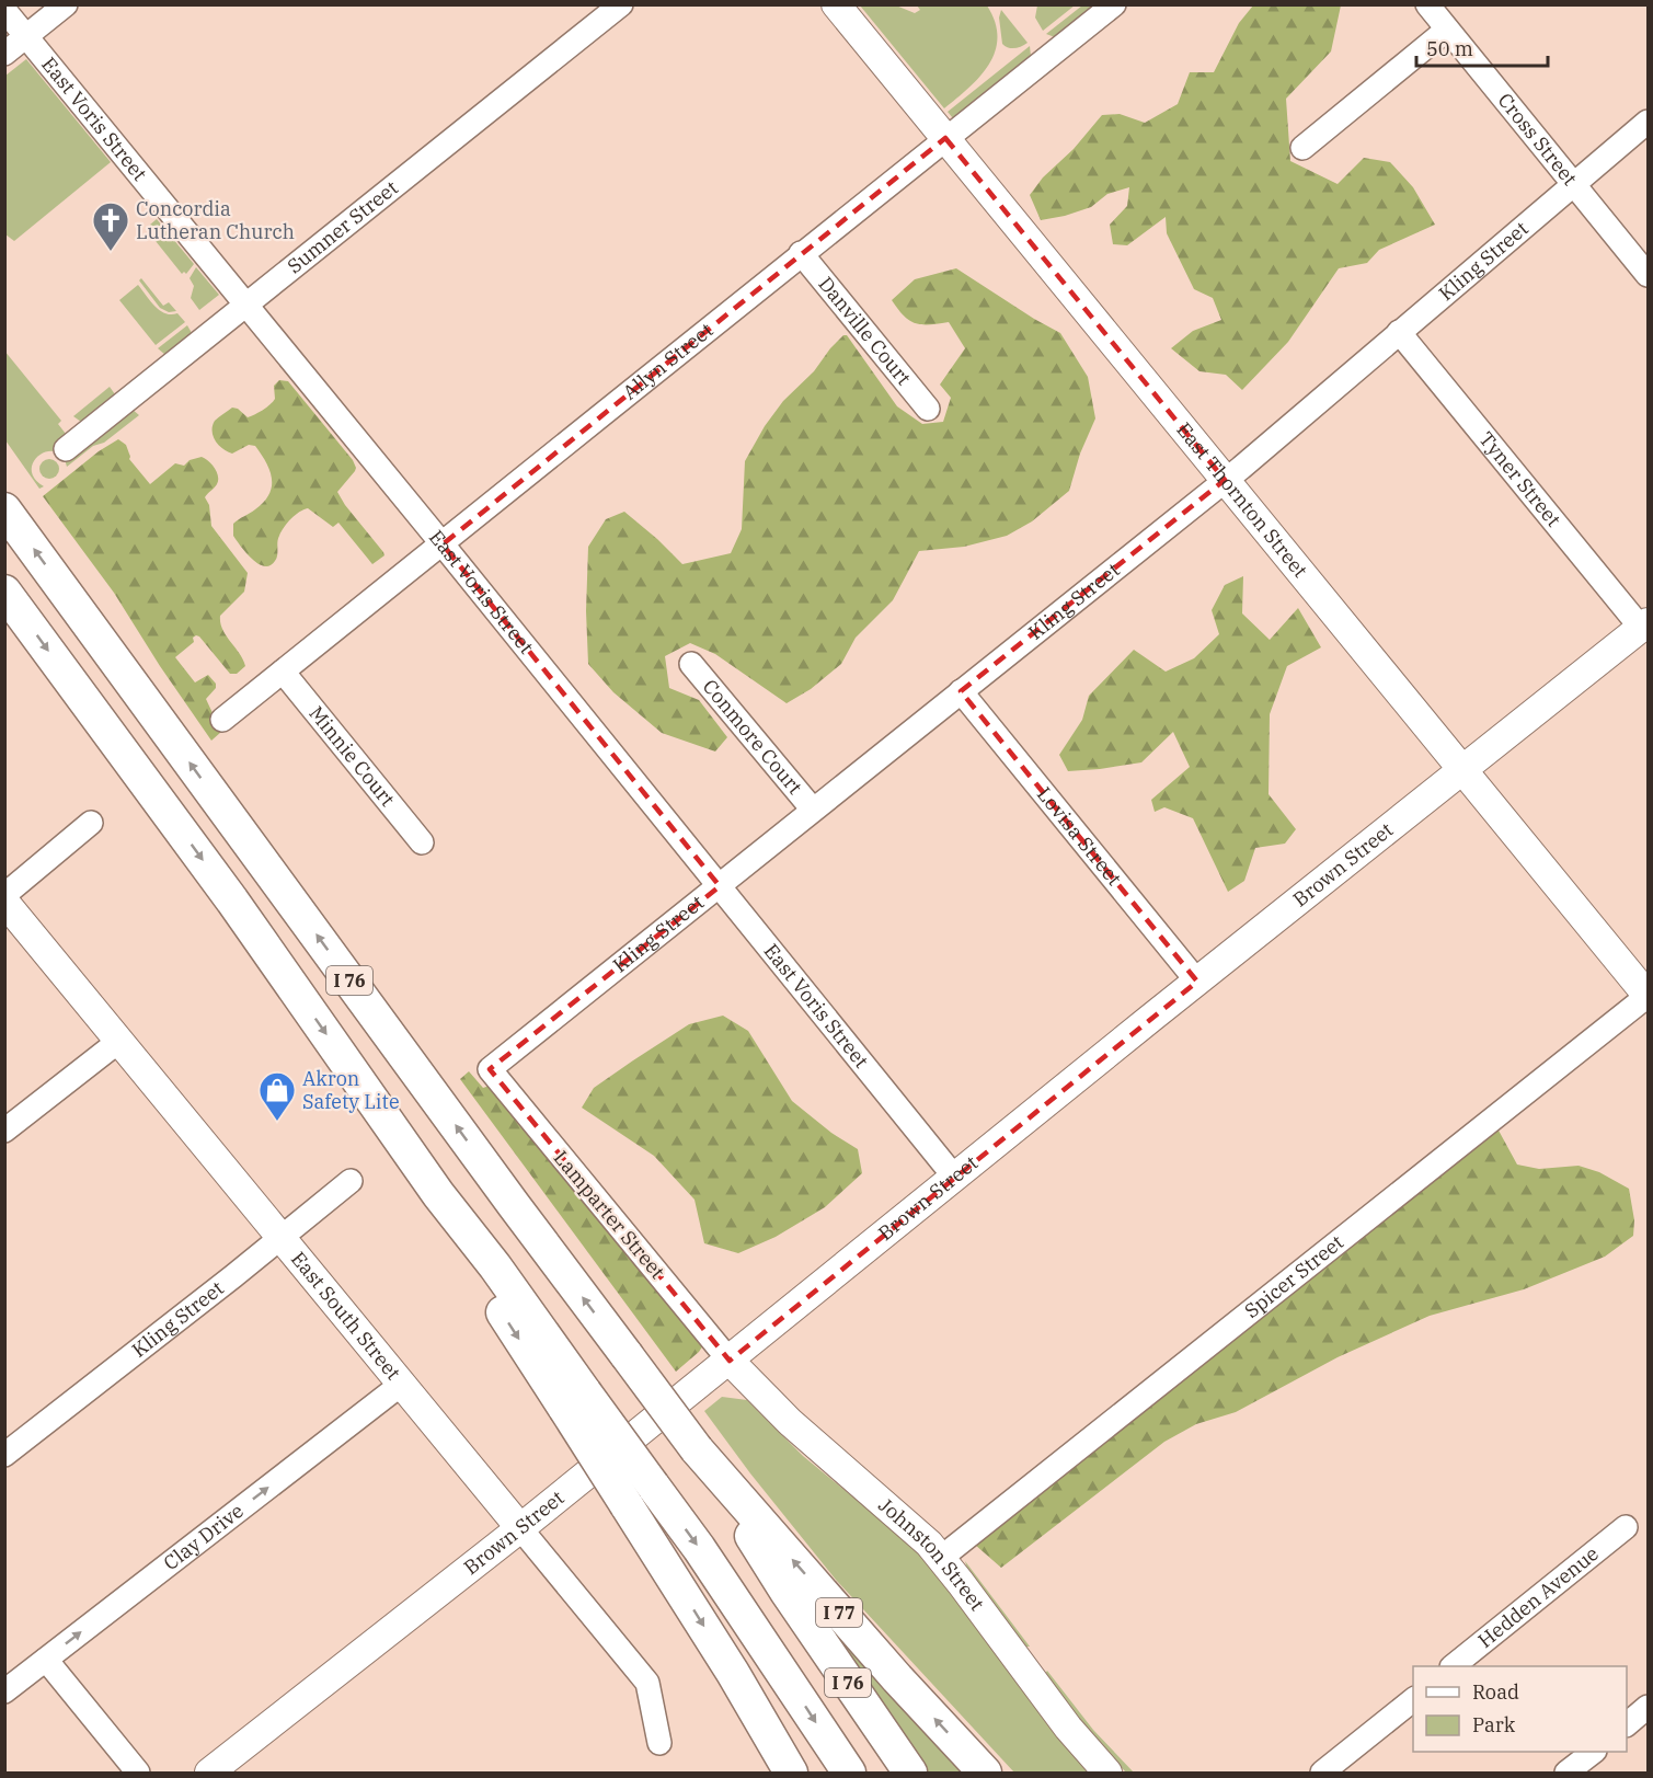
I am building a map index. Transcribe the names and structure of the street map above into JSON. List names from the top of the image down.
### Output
{
  "streets": {
    "highway": ["I 76", "I 77"],
    "main road": [
      "East Thornton Street",
      "Brown Street",
      "East South Street",
      "Johnston Street"
    ],
    "street": [
      "East Voris Street",
      "Cross Street",
      "Sumner Street",
      "Kling Street",
      "Danville Court",
      "Allyn Street",
      "Tyner Street",
      "Conmore Court",
      "Minnie Court",
      "Lovisa Street",
      "Lamparter Street",
      "Spicer Street",
      "Clay Drive",
      "Hedden Avenue"
    ]
  },
  "crossings": [
    ["East Voris Street", "Sumner Street"],
    ["East Voris Street", "Kling Street"],
    ["East Voris Street", "Allyn Street"],
    ["East Voris Street", "Brown Street"],
    ["Cross Street", "Kling Street"],
    ["Kling Street", "Tyner Street"],
    ["Kling Street", "East Thornton Street"],
    ["Kling Street", "Conmore Court"],
    ["Kling Street", "Lovisa Street"],
    ["Kling Street", "Lamparter Street"],
    ["Kling Street", "East South Street"],
    ["Danville Court", "Allyn Street"],
    ["Allyn Street", "East Thornton Street"],
    ["Allyn Street", "Minnie Court"],
    ["Tyner Street", "Brown Street"],
    ["East Thornton Street", "Brown Street"],
    ["East Thornton Street", "Spicer Street"],
    ["Lovisa Street", "Brown Street"],
    ["Brown Street", "Lamparter Street"],
    ["Brown Street", "East South Street"],
    ["Brown Street", "Johnston Street"],
    ["I 76", "I 77"],
    ["Lamparter Street", "Johnston Street"],
    ["Spicer Street", "Johnston Street"],
    ["East South Street", "Clay Drive"]
  ],
  "one_way": ["Clay Drive"],
  "places": {
    "church": ["Concordia Lutheran Church"],
    "shop": ["Akron Safety Lite"]
  },
  "legend": ["Road", "Park"],
  "scale_bar": "50 m"
}
